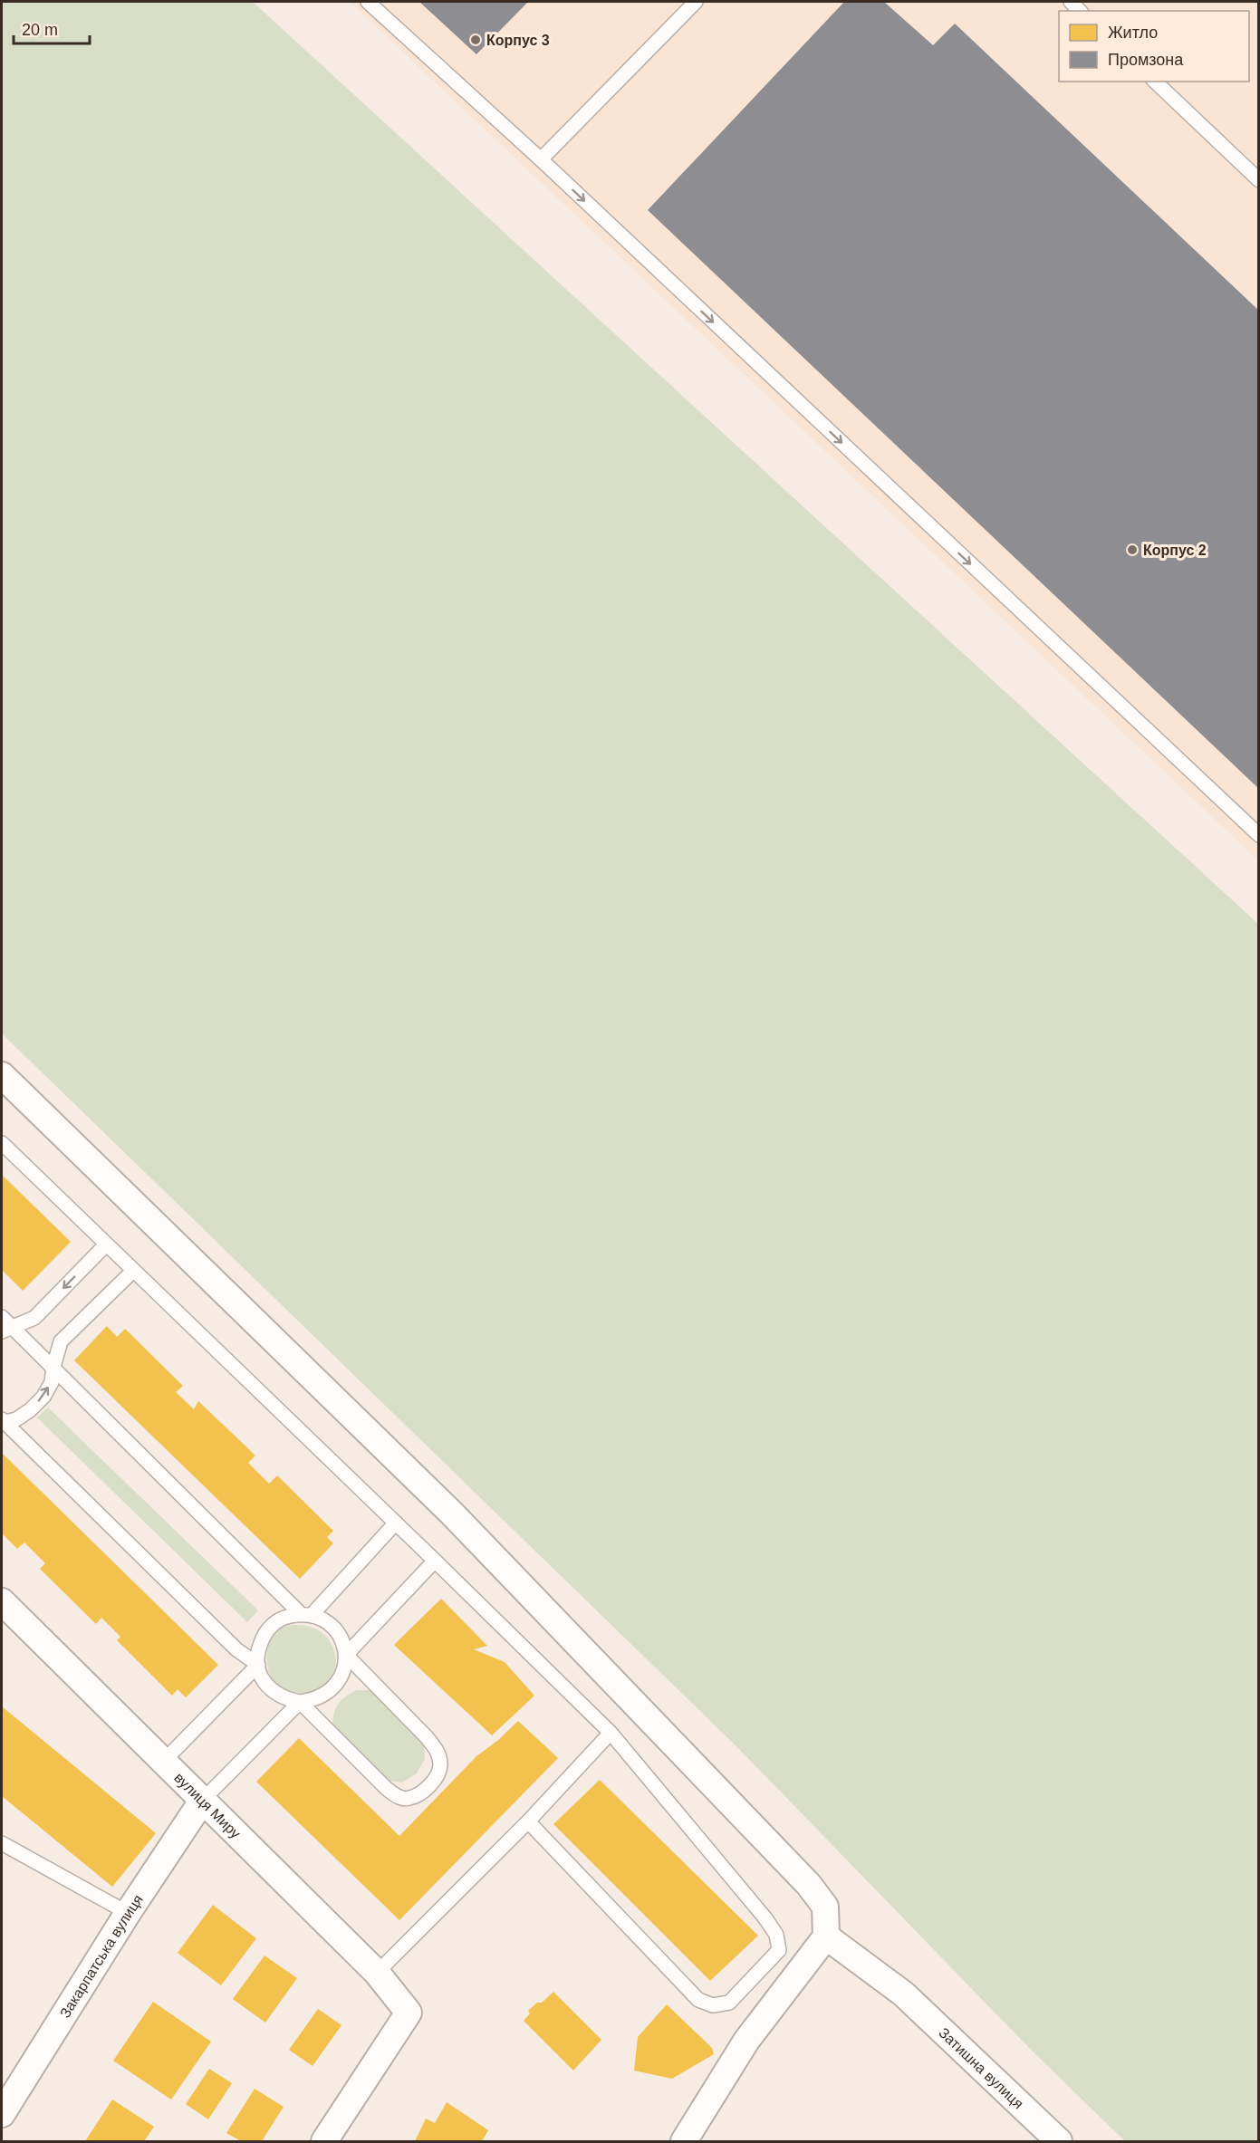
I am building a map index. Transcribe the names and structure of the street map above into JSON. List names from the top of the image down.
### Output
{
  "streets": {
    "street": ["вулиця Миру", "Закарпатська вулиця", "Затишна вулиця"]
  },
  "crossings": [
    ["вулиця Миру", "Закарпатська вулиця"]
  ],
  "places": ["Корпус 3", "Корпус 2"],
  "legend": ["Житло", "Промзона"],
  "scale_bar": "20 m"
}
